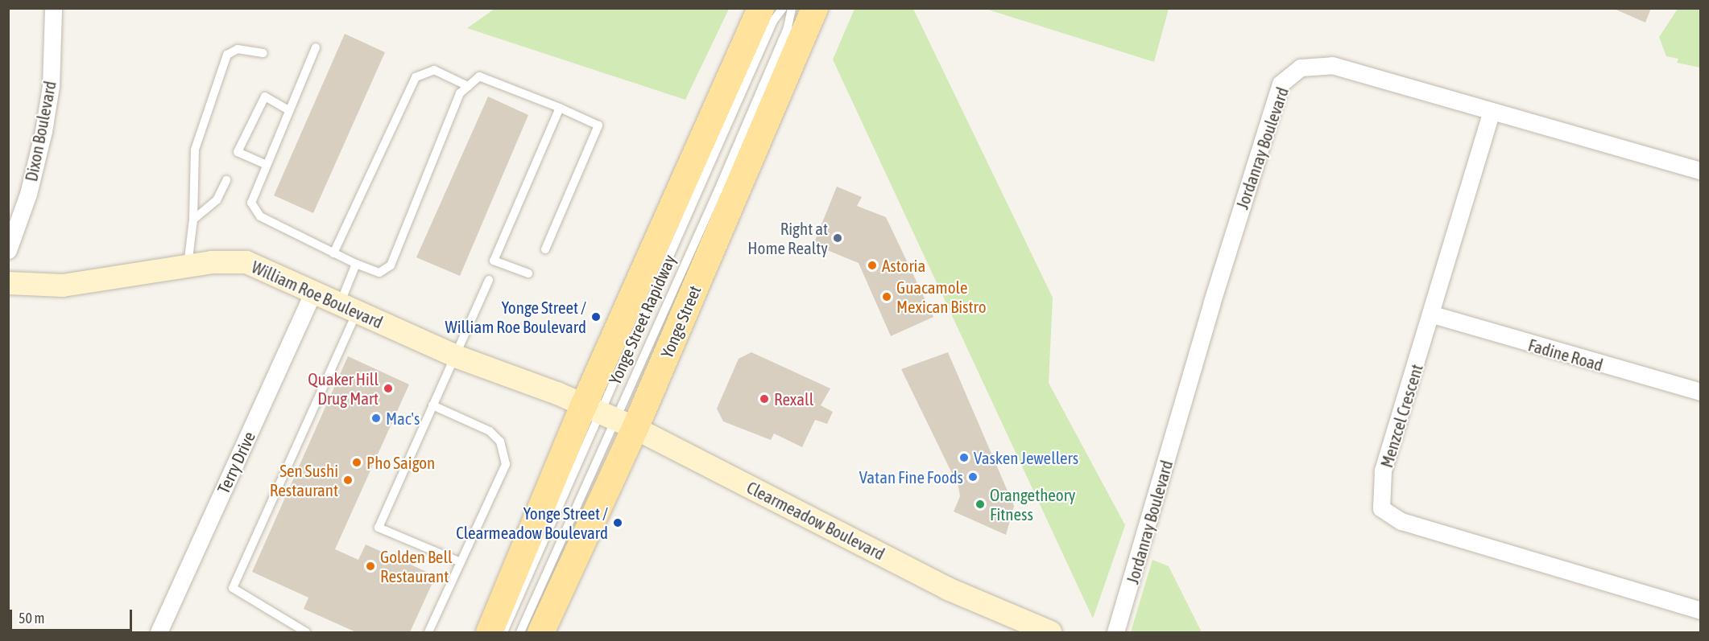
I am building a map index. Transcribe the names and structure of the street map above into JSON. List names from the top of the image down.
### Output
{
  "streets": {
    "main road": ["Yonge Street"],
    "street": [
      "Dixon Boulevard",
      "Jordanray Boulevard",
      "William Roe Boulevard",
      "Fadine Road",
      "Menzcel Crescent",
      "Terry Drive",
      "Clearmeadow Boulevard"
    ],
    "lane": ["Yonge Street Rapidway"]
  },
  "crossings": [
    ["Jordanray Boulevard", "Menzcel Crescent"],
    ["William Roe Boulevard", "Yonge Street Rapidway"],
    ["William Roe Boulevard", "Yonge Street"],
    ["William Roe Boulevard", "Terry Drive"],
    ["William Roe Boulevard", "Clearmeadow Boulevard"],
    ["Yonge Street Rapidway", "Yonge Street"],
    ["Yonge Street Rapidway", "Clearmeadow Boulevard"],
    ["Yonge Street", "Clearmeadow Boulevard"],
    ["Fadine Road", "Menzcel Crescent"]
  ],
  "places": [
    "Right at Home Realty",
    "Astoria",
    "Guacamole Mexican Bistro",
    "Yonge Street / William Roe Boulevard",
    "Quaker Hill Drug Mart",
    "Rexall",
    "Mac's",
    "Vasken Jewellers",
    "Pho Saigon",
    "Vatan Fine Foods",
    "Sen Sushi Restaurant",
    "Orangetheory Fitness",
    "Yonge Street / Clearmeadow Boulevard",
    "Golden Bell Restaurant"
  ],
  "scale_bar": "50 m"
}
